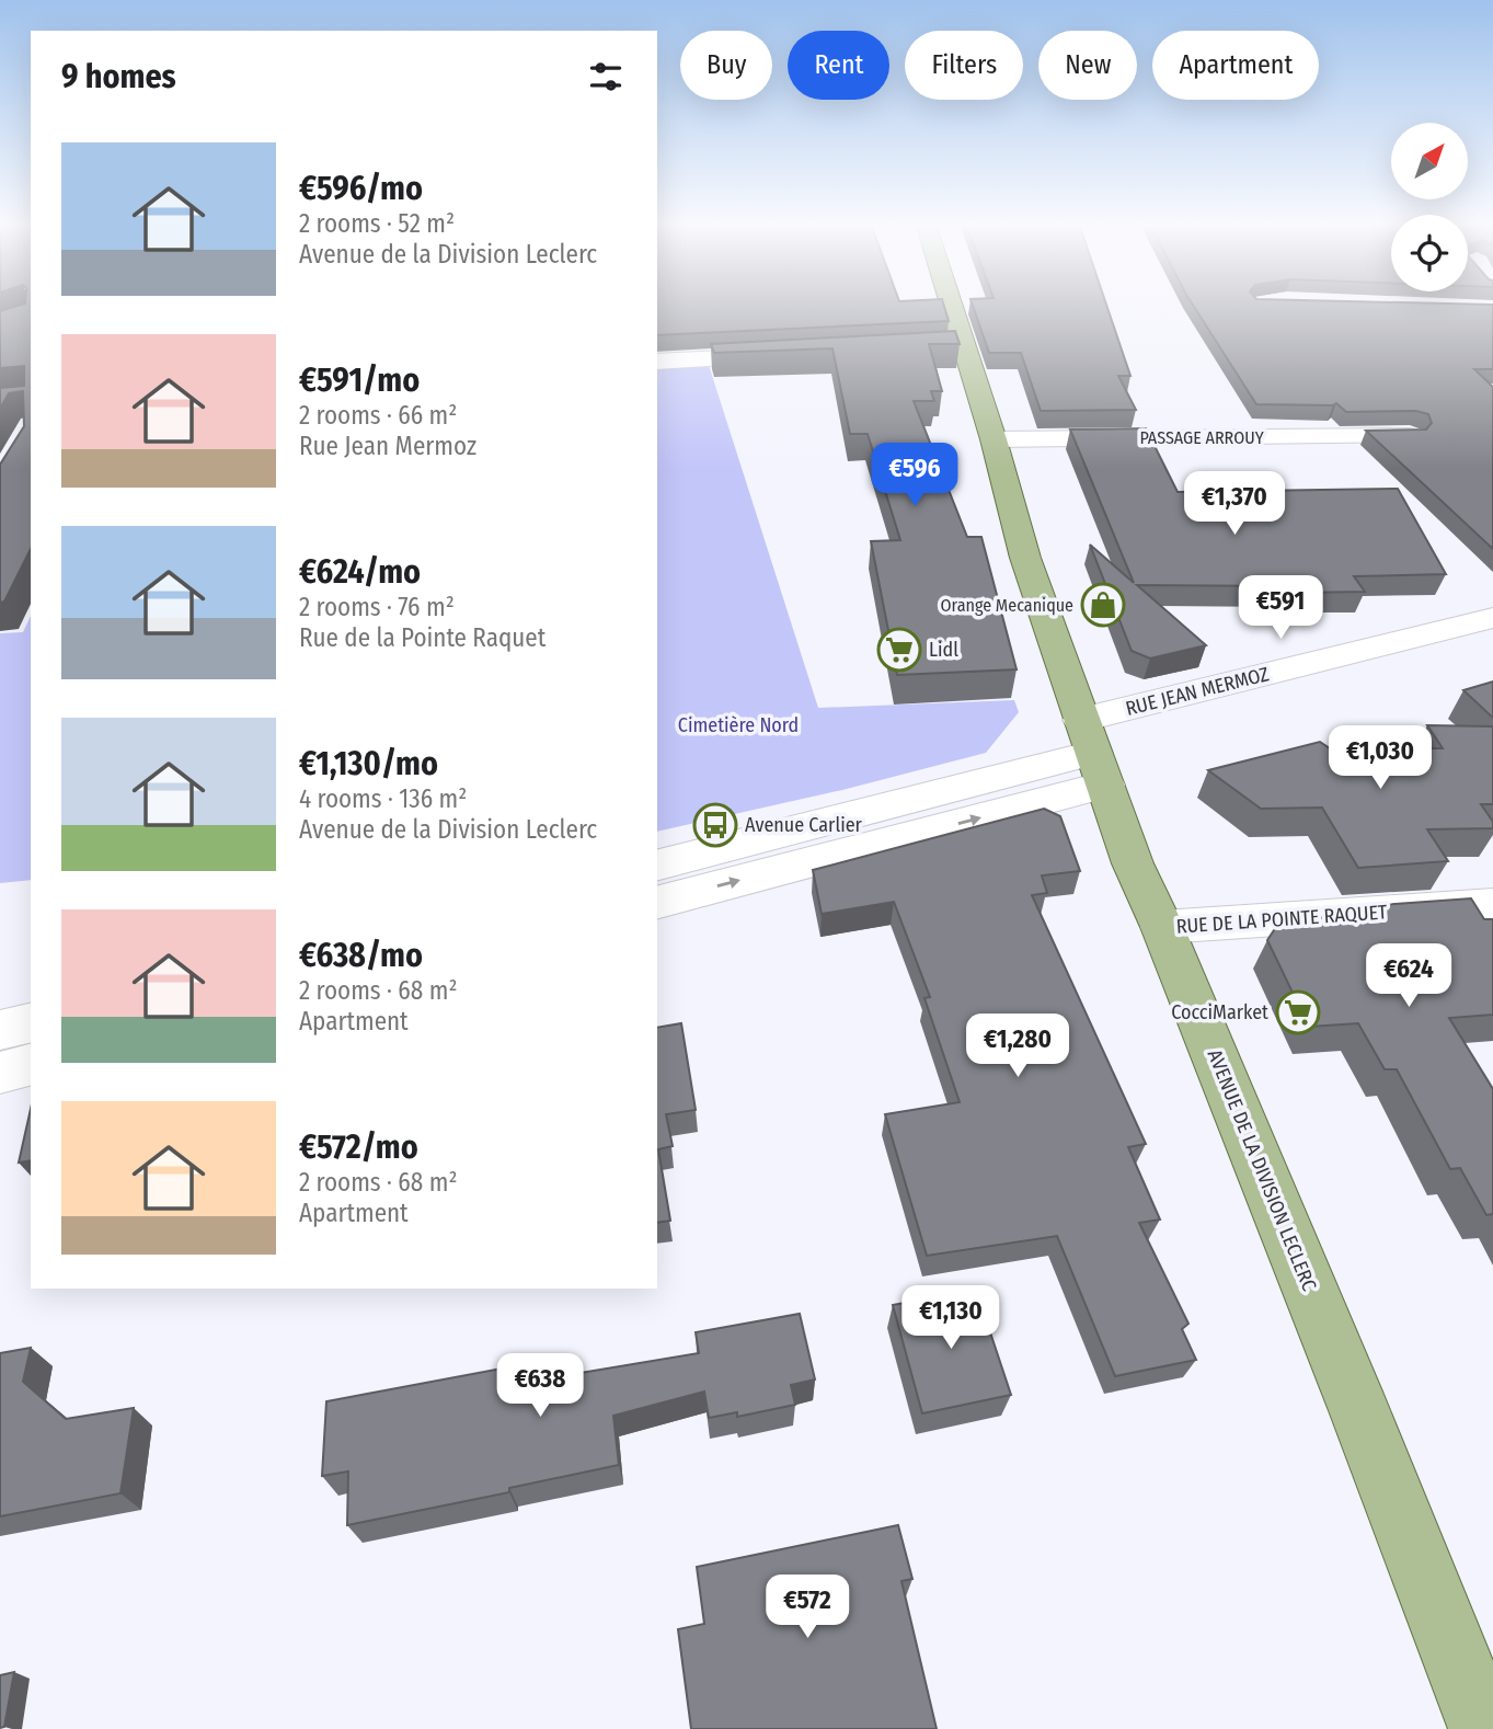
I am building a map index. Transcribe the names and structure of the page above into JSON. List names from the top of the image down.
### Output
{
  "streets": {
    "main road": ["AVENUE DE LA DIVISION LECLERC"],
    "street": ["PASSAGE ARROUY", "RUE JEAN MERMOZ", "RUE DE LA POINTE RAQUET"]
  },
  "crossings": [
    ["PASSAGE ARROUY", "AVENUE DE LA DIVISION LECLERC"],
    ["RUE JEAN MERMOZ", "AVENUE DE LA DIVISION LECLERC"],
    ["RUE DE LA POINTE RAQUET", "AVENUE DE LA DIVISION LECLERC"]
  ],
  "parks": ["Cimetière Nord"],
  "places": {
    "shop": ["Orange Mecanique"],
    "supermarket": ["Lidl", "CocciMarket"],
    "bus stop": ["Avenue Carlier"]
  },
  "north": "top right",
  "page": {
    "chip": [
      "Buy",
      "Rent",
      "Filters",
      "New",
      "Apartment"
    ],
    "heading": "9 homes",
    "list": [
      {
        "name": "€596/mo",
        "note": "2 rooms · 52 m² · Avenue de la Division Leclerc"
      },
      {
        "name": "€591/mo",
        "note": "2 rooms · 66 m² · Rue Jean Mermoz"
      },
      {
        "name": "€624/mo",
        "note": "2 rooms · 76 m² · Rue de la Pointe Raquet"
      },
      {
        "name": "€1,130/mo",
        "note": "4 rooms · 136 m² · Avenue de la Division Leclerc"
      },
      {
        "name": "€638/mo",
        "note": "2 rooms · 68 m² · Apartment"
      },
      {
        "name": "€572/mo",
        "note": "2 rooms · 68 m² · Apartment"
      }
    ],
    "price": [
      "€596",
      "€1,370",
      "€591",
      "€1,030",
      "€624",
      "€1,280",
      "€1,130",
      "€638",
      "€572"
    ]
  }
}
